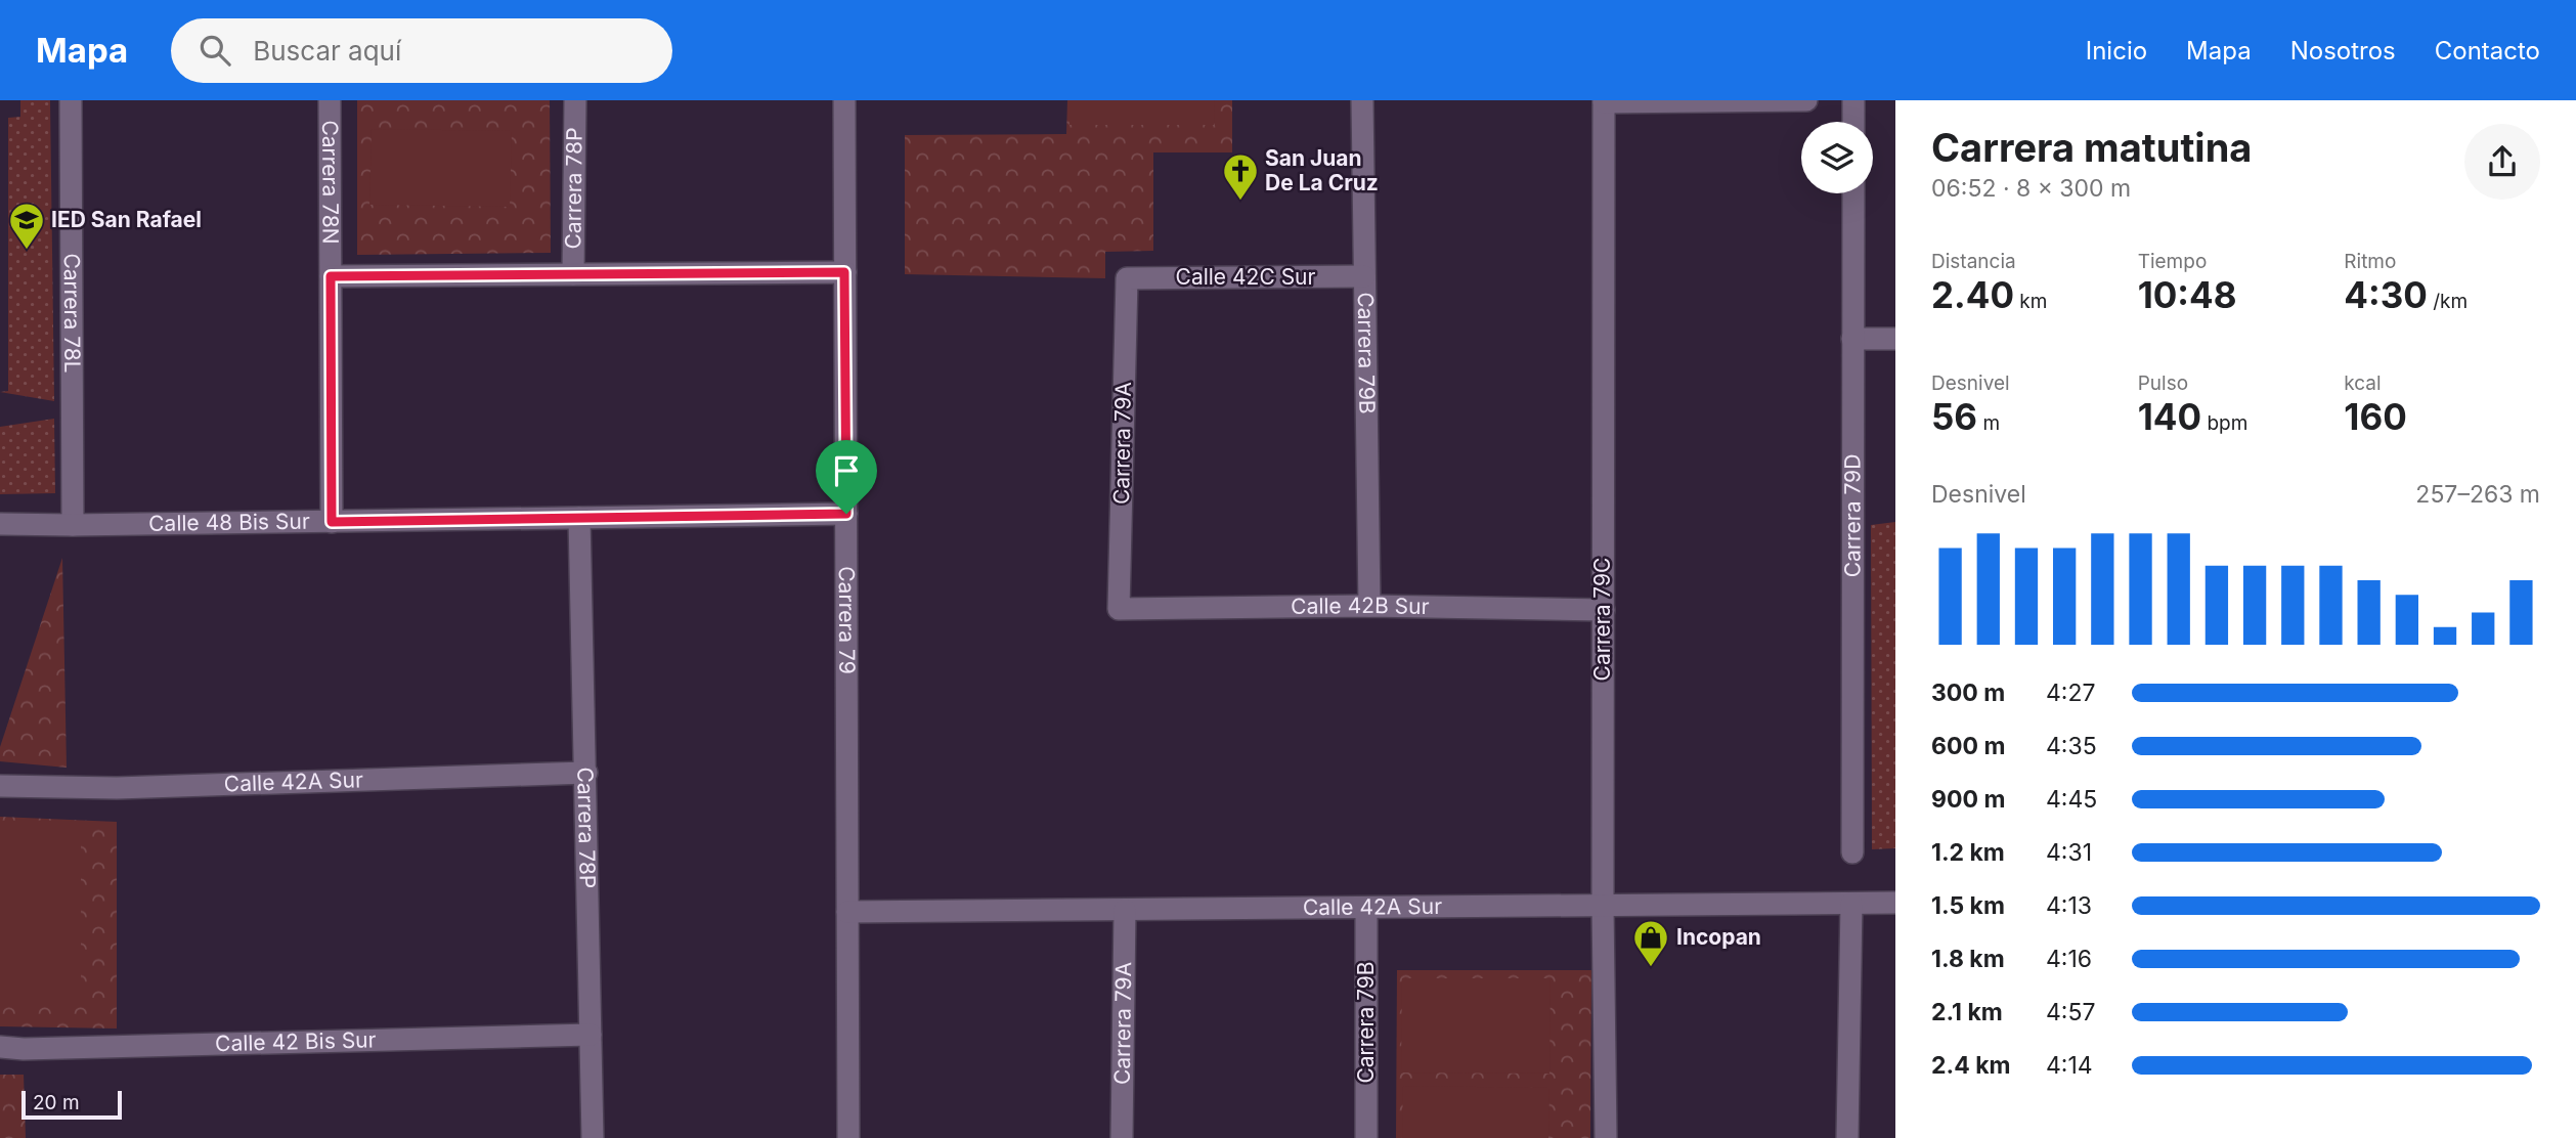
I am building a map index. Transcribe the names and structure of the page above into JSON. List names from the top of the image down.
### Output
{
  "streets": {
    "street": [
      "Carrera 78N",
      "Carrera 78P",
      "Calle 42C Sur",
      "Carrera 78L",
      "Carrera 79B",
      "Carrera 79A",
      "Carrera 79D",
      "Calle 48 Bis Sur",
      "Calle 42B Sur",
      "Carrera 79",
      "Carrera 79C",
      "Calle 42A Sur",
      "Calle 42 Bis Sur"
    ]
  },
  "crossings": [
    ["Carrera 78N", "Calle 48 Bis Sur"],
    ["Carrera 78P", "Calle 48 Bis Sur"],
    ["Carrera 78P", "Calle 42A Sur"],
    ["Carrera 78P", "Calle 42 Bis Sur"],
    ["Calle 42C Sur", "Carrera 79B"],
    ["Calle 42C Sur", "Carrera 79A"],
    ["Carrera 78L", "Calle 48 Bis Sur"],
    ["Carrera 79B", "Calle 42B Sur"],
    ["Carrera 79B", "Calle 42A Sur"],
    ["Carrera 79A", "Calle 42B Sur"],
    ["Carrera 79A", "Calle 42A Sur"],
    ["Calle 48 Bis Sur", "Carrera 79"],
    ["Calle 42B Sur", "Carrera 79C"],
    ["Carrera 79", "Calle 42A Sur"],
    ["Carrera 79C", "Calle 42A Sur"]
  ],
  "places": {
    "church": ["San Juan De La Cruz"],
    "school or university": ["IED San Rafael"],
    "shop": ["Incopan"]
  },
  "scale_bar": "20 m",
  "page": {
    "header": "Mapa",
    "search": "Buscar aquí",
    "nav": [
      "Inicio",
      "Mapa",
      "Nosotros",
      "Contacto"
    ],
    "heading": ["Carrera matutina", "06:52 · 8 × 300 m"],
    "stats": [
      ["Distancia", "2.40 km"],
      ["Tiempo", "10:48"],
      ["Ritmo", "4:30 /km"],
      ["Desnivel", "56 m"],
      ["Pulso", "140 bpm"],
      ["kcal", "160"]
    ],
    "chart": ["Desnivel", "257–263 m"],
    "list": [
      {
        "name": "300 m",
        "note": "4:27"
      },
      {
        "name": "600 m",
        "note": "4:35"
      },
      {
        "name": "900 m",
        "note": "4:45"
      },
      {
        "name": "1.2 km",
        "note": "4:31"
      },
      {
        "name": "1.5 km",
        "note": "4:13"
      },
      {
        "name": "1.8 km",
        "note": "4:16"
      },
      {
        "name": "2.1 km",
        "note": "4:57"
      },
      {
        "name": "2.4 km",
        "note": "4:14"
      }
    ],
    "scale": "20 m"
  }
}
